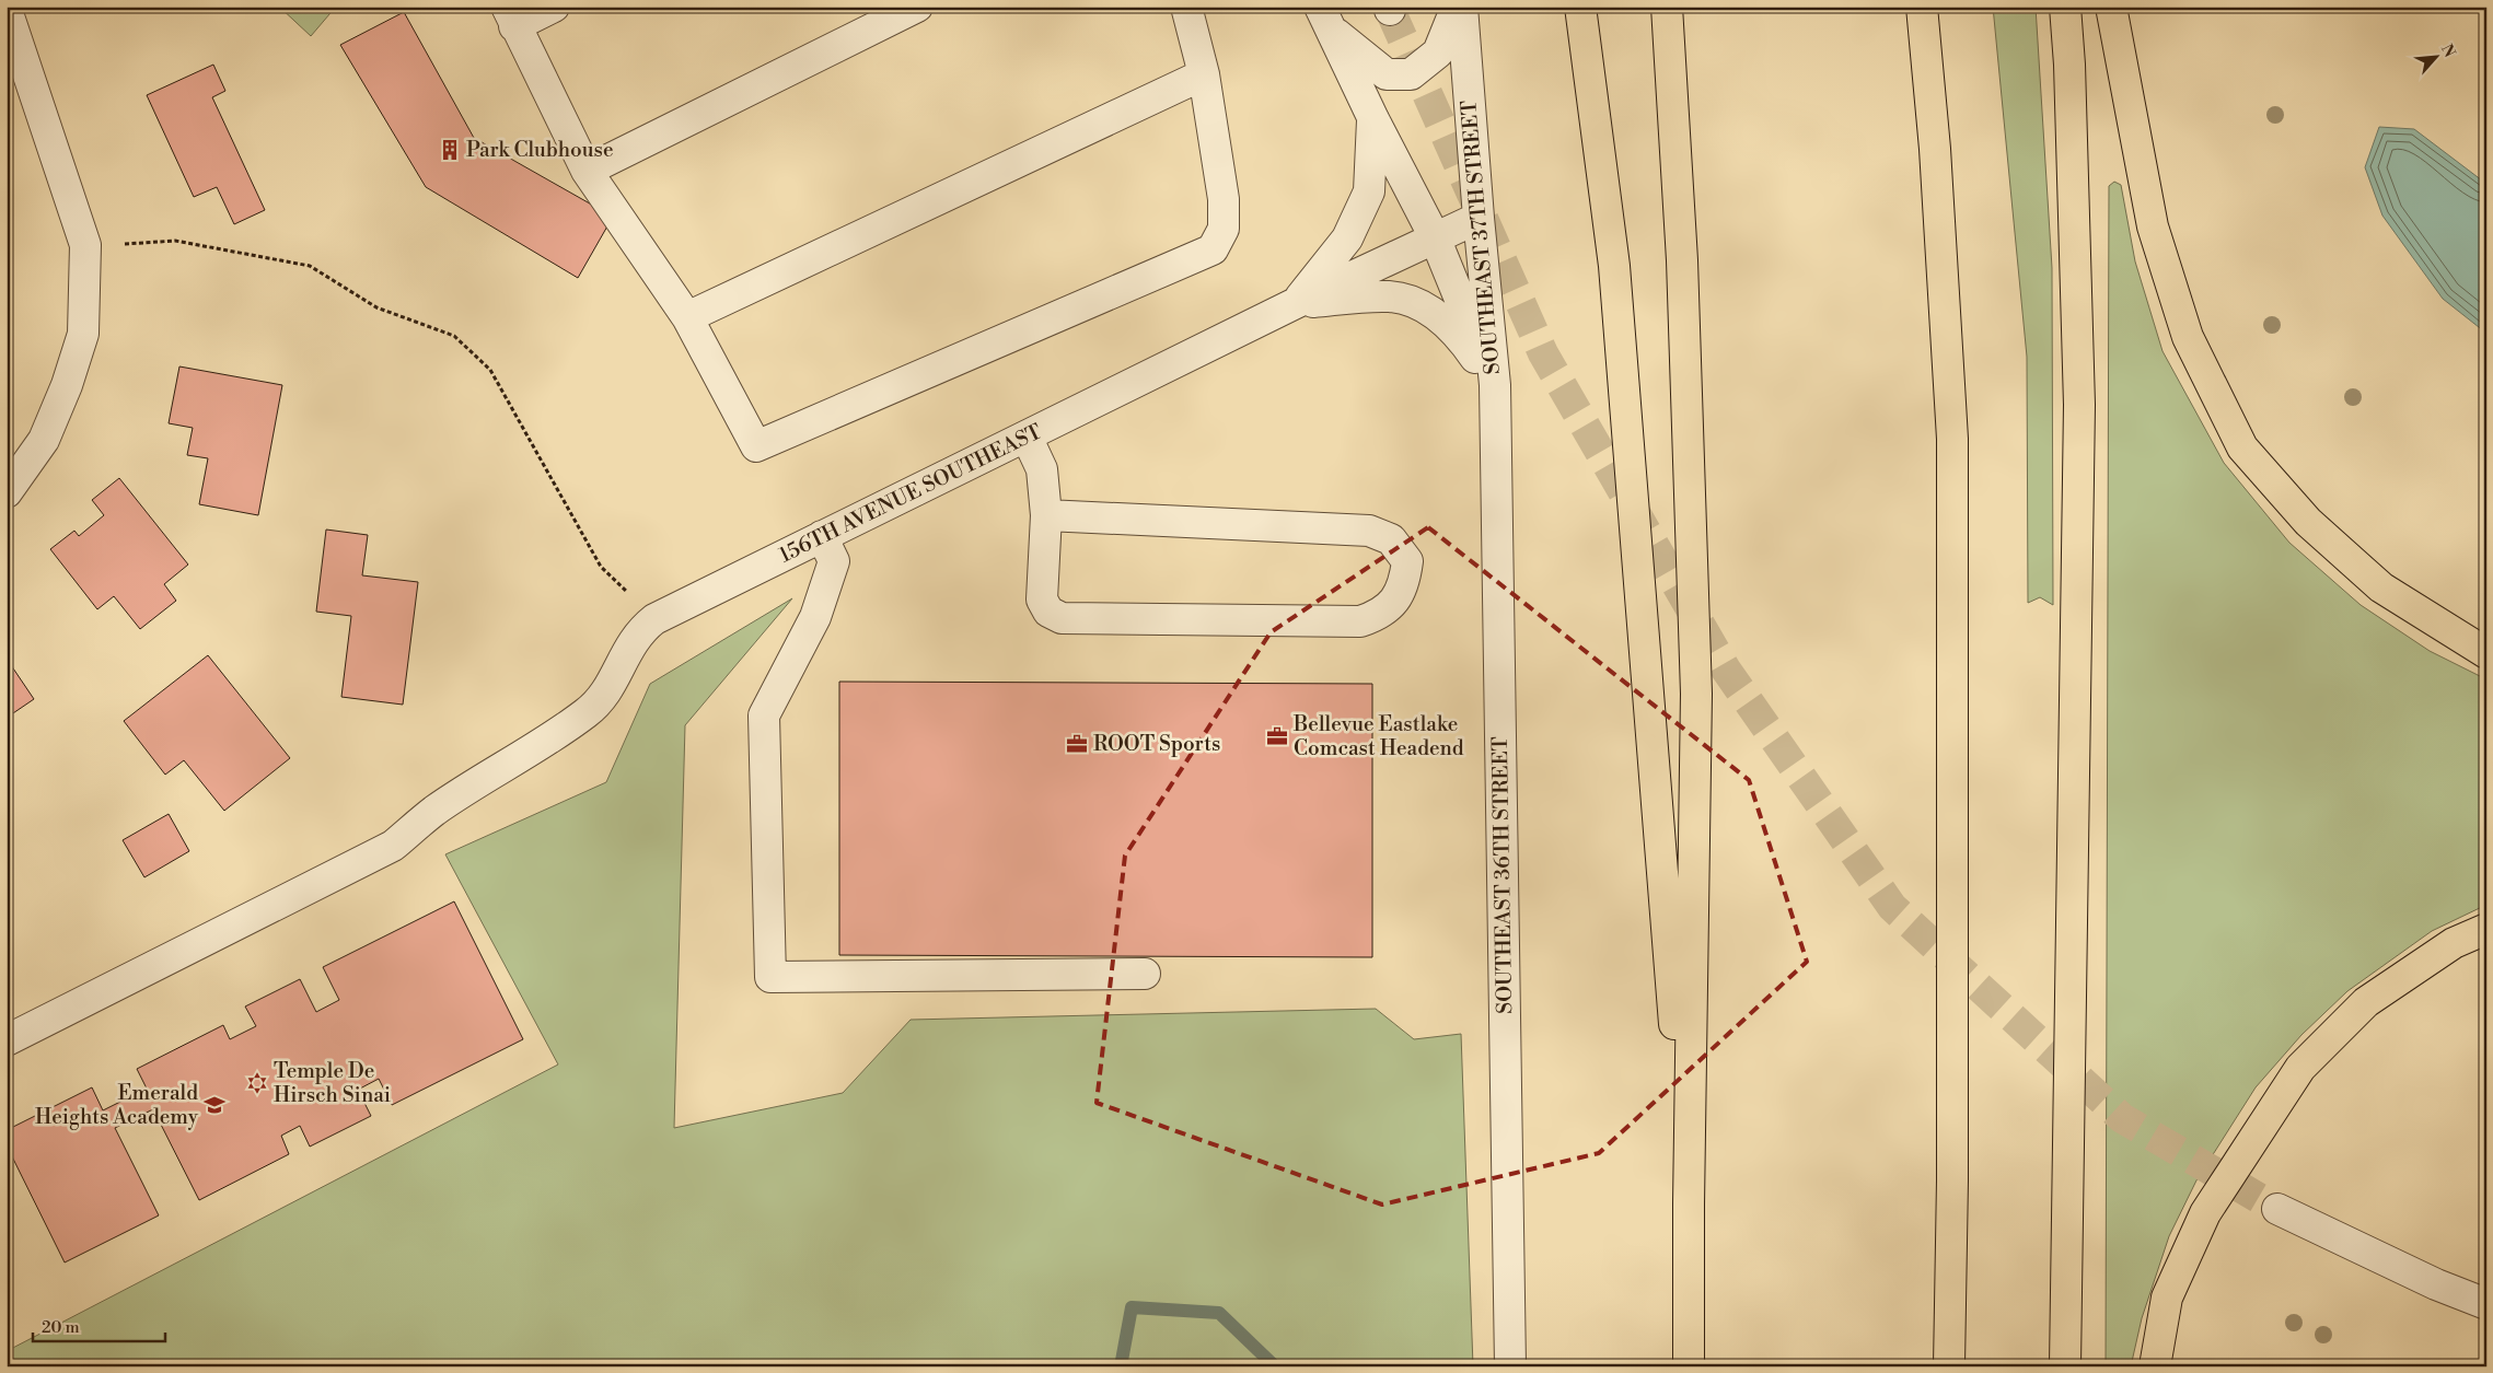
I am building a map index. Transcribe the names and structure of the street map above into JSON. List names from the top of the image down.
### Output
{
  "streets": {
    "street": ["SOUTHEAST 37TH STREET", "156TH AVENUE SOUTHEAST", "SOUTHEAST 36TH STREET"]
  },
  "crossings": [
    ["SOUTHEAST 37TH STREET", "156TH AVENUE SOUTHEAST"],
    ["SOUTHEAST 37TH STREET", "SOUTHEAST 36TH STREET"]
  ],
  "places": {
    "building": ["Park Clubhouse"],
    "office": ["Bellevue Eastlake Comcast Headend", "ROOT Sports"],
    "synagogue": ["Temple De Hirsch Sinai"],
    "school or university": ["Emerald Heights Academy"]
  },
  "scale_bar": "20 m",
  "north": "top right"
}
